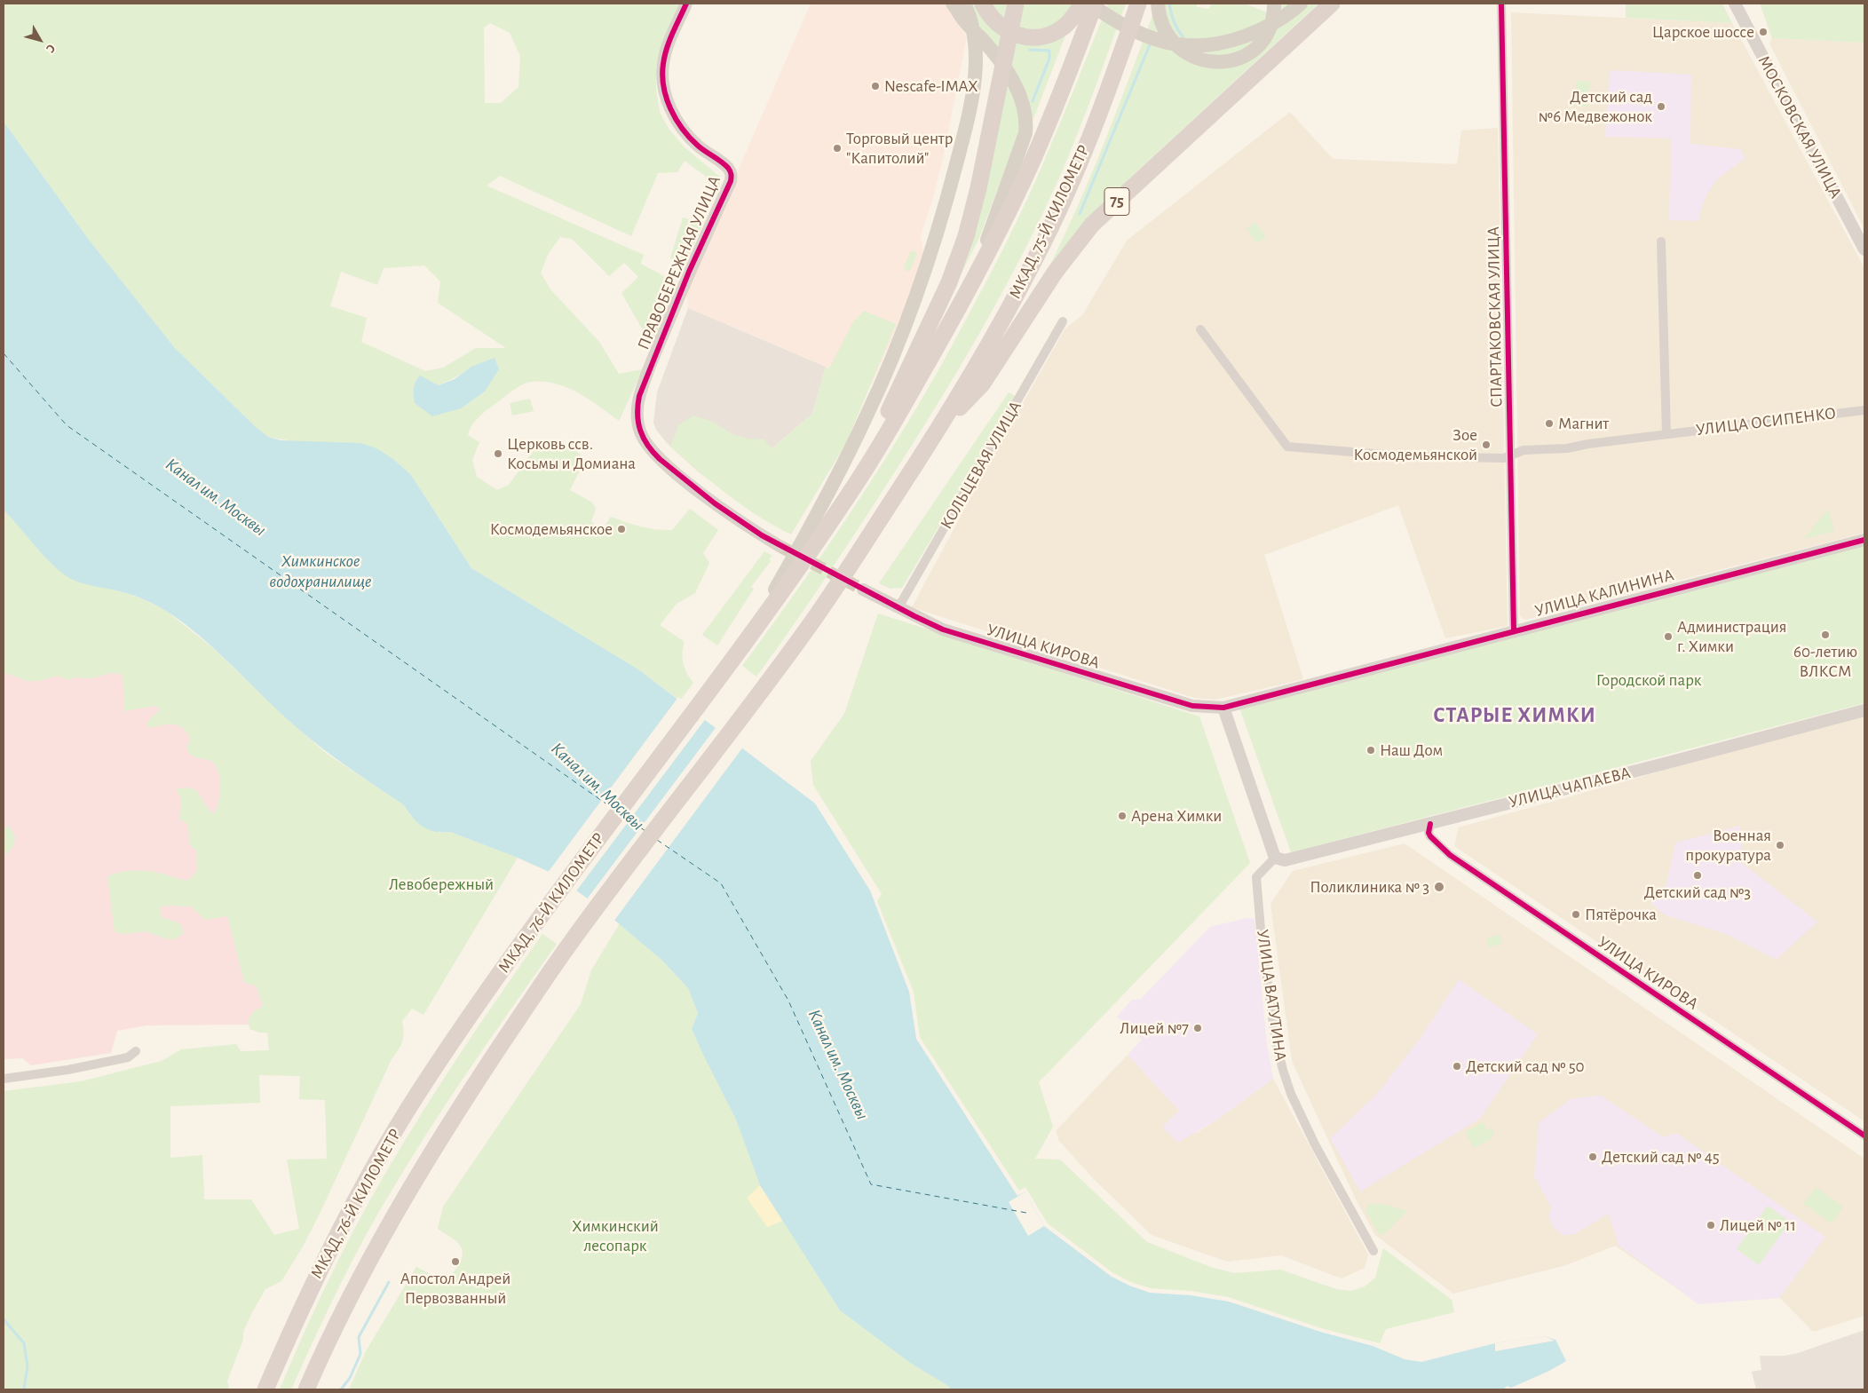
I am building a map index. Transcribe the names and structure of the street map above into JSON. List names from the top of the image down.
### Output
{
  "streets": {
    "highway": ["75", "МКАД, 75-Й КИЛОМЕТР", "МКАД, 76-Й КИЛОМЕТР"],
    "street": [
      "МОСКОВСКАЯ УЛИЦА",
      "ПРАВОБЕРЕЖНАЯ УЛИЦА",
      "СПАРТАКОВСКАЯ УЛИЦА",
      "УЛИЦА ОСИПЕНКО",
      "КОЛЬЦЕВАЯ УЛИЦА",
      "УЛИЦА КАЛИНИНА",
      "УЛИЦА КИРОВА",
      "УЛИЦА ЧАПАЕВА",
      "УЛИЦА ВАТУТИНА"
    ]
  },
  "crossings": [
    ["75", "МКАД, 75-Й КИЛОМЕТР"],
    ["СПАРТАКОВСКАЯ УЛИЦА", "УЛИЦА ОСИПЕНКО"],
    ["СПАРТАКОВСКАЯ УЛИЦА", "УЛИЦА КАЛИНИНА"],
    ["КОЛЬЦЕВАЯ УЛИЦА", "УЛИЦА КИРОВА"],
    ["УЛИЦА КАЛИНИНА", "УЛИЦА КИРОВА"],
    ["УЛИЦА КИРОВА", "УЛИЦА ЧАПАЕВА"],
    ["УЛИЦА ЧАПАЕВА", "УЛИЦА ВАТУТИНА"]
  ],
  "districts": ["СТАРЫЕ ХИМКИ"],
  "water": ["Канал им. Москвы", "Химкинское водохранилище"],
  "parks": ["Городской парк", "Левобережный", "Химкинский лесопарк"],
  "places": [
    "Царское шоссе",
    "Nescafe-IMAX",
    "Детский сад №6 Медвежонок",
    "Торговый центр \"Капитолий\"",
    "Магнит",
    "Зое Космодемьянской",
    "Церковь ссв. Косьмы и Домиана",
    "Космодемьянское",
    "60-летию ВЛКСМ",
    "Администрация г. Химки",
    "Наш Дом",
    "Арена Химки",
    "Военная прокуратура",
    "Детский сад №3",
    "Поликлиника № 3",
    "Пятёрочка",
    "Лицей №7",
    "Детский сад № 50",
    "Детский сад № 45",
    "Лицей № 11",
    "Апостол Андрей Первозванный"
  ],
  "north": "bottom right"
}
